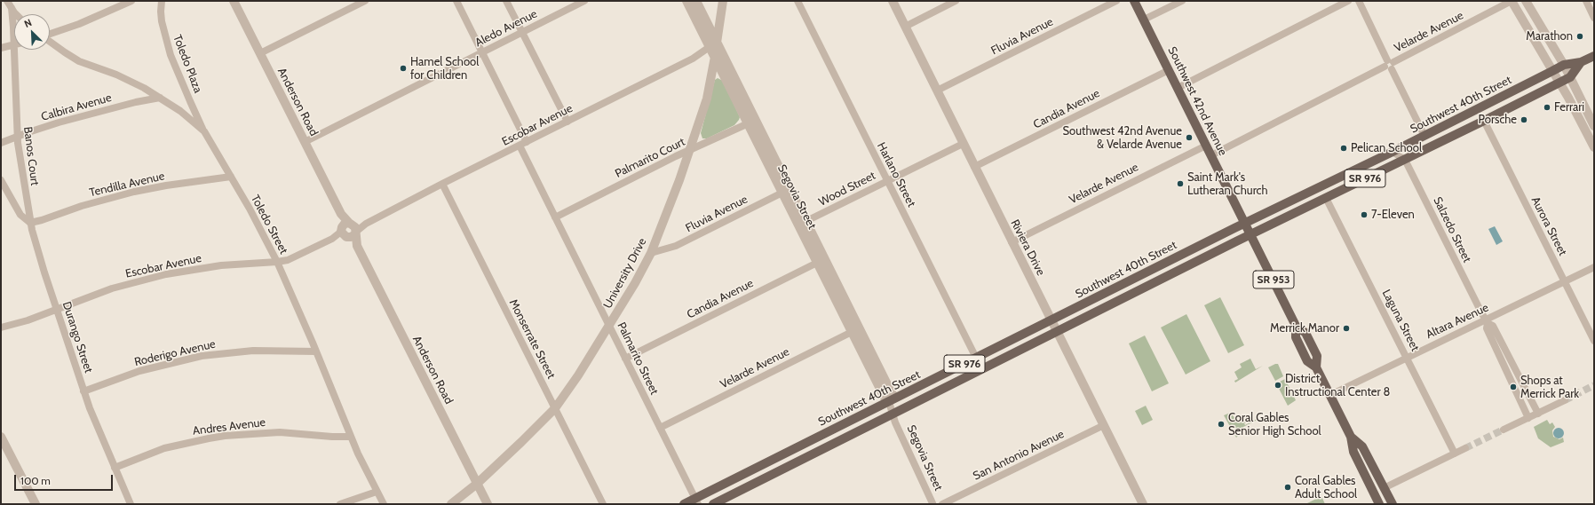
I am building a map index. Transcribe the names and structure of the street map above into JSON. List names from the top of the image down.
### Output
{
  "streets": {
    "main road": [
      "Southwest 42nd Avenue",
      "Southwest 40th Street",
      "SR 976",
      "SR 953"
    ],
    "street": [
      "Aledo Avenue",
      "Velarde Avenue",
      "Fluvia Avenue",
      "Toledo Plaza",
      "Anderson Road",
      "Calbira Avenue",
      "Candia Avenue",
      "Escobar Avenue",
      "Banos Court",
      "Palmarito Court",
      "Harlano Street",
      "Tendilla Avenue",
      "Wood Street",
      "Segovia Street",
      "Toledo Street",
      "Aurora Street",
      "Salzedo Street",
      "Riviera Drive",
      "University Drive",
      "Laguna Street",
      "Altara Avenue",
      "Durango Street",
      "Monserrate Street",
      "Roderigo Avenue",
      "Palmarito Street",
      "Andres Avenue",
      "San Antonio Avenue"
    ]
  },
  "crossings": [
    ["Aledo Avenue", "Anderson Road"],
    ["Velarde Avenue", "Southwest 42nd Avenue"],
    ["Velarde Avenue", "Segovia Street"],
    ["Velarde Avenue", "Riviera Drive"],
    ["Velarde Avenue", "Palmarito Street"],
    ["Fluvia Avenue", "Segovia Street"],
    ["Fluvia Avenue", "Riviera Drive"],
    ["Fluvia Avenue", "University Drive"],
    ["Toledo Plaza", "Toledo Street"],
    ["Southwest 42nd Avenue", "Southwest 40th Street"],
    ["Southwest 42nd Avenue", "Candia Avenue"],
    ["Southwest 42nd Avenue", "Altara Avenue"],
    ["Anderson Road", "Escobar Avenue"],
    ["Anderson Road", "University Drive"],
    ["Southwest 40th Street", "Harlano Street"],
    ["Southwest 40th Street", "Segovia Street"],
    ["Southwest 40th Street", "Aurora Street"],
    ["Southwest 40th Street", "Salzedo Street"],
    ["Southwest 40th Street", "Riviera Drive"],
    ["Southwest 40th Street", "Laguna Street"],
    ["Southwest 40th Street", "Palmarito Street"],
    ["Calbira Avenue", "Banos Court"],
    ["Calbira Avenue", "Toledo Street"],
    ["Candia Avenue", "Segovia Street"],
    ["Candia Avenue", "Riviera Drive"],
    ["Candia Avenue", "Palmarito Street"],
    ["Escobar Avenue", "Segovia Street"],
    ["Escobar Avenue", "Toledo Street"],
    ["Escobar Avenue", "University Drive"],
    ["Escobar Avenue", "Durango Street"],
    ["Escobar Avenue", "Monserrate Street"],
    ["Escobar Avenue", "Palmarito Street"],
    ["Banos Court", "Tendilla Avenue"],
    ["Banos Court", "Durango Street"],
    ["Palmarito Court", "Segovia Street"],
    ["Palmarito Court", "University Drive"],
    ["Palmarito Court", "Palmarito Street"],
    ["Harlano Street", "Wood Street"],
    ["Tendilla Avenue", "Toledo Street"],
    ["Tendilla Avenue", "Durango Street"],
    ["Wood Street", "Segovia Street"],
    ["Wood Street", "Riviera Drive"],
    ["Segovia Street", "University Drive"],
    ["Toledo Street", "Roderigo Avenue"],
    ["Toledo Street", "Andres Avenue"],
    ["Aurora Street", "Altara Avenue"],
    ["Salzedo Street", "Altara Avenue"],
    ["Riviera Drive", "San Antonio Avenue"],
    ["University Drive", "Monserrate Street"],
    ["University Drive", "Palmarito Street"],
    ["Laguna Street", "Altara Avenue"],
    ["Durango Street", "Roderigo Avenue"],
    ["Durango Street", "Andres Avenue"]
  ],
  "places": [
    "Marathon",
    "Hamel School for Children",
    "Ferrari",
    "Porsche",
    "Southwest 42nd Avenue & Velarde Avenue",
    "Pelican School",
    "Saint Mark's Lutheran Church",
    "7-Eleven",
    "Merrick Manor",
    "District Instructional Center 8",
    "Shops at Merrick Park",
    "Coral Gables Senior High School",
    "Coral Gables Adult School"
  ],
  "scale_bar": "100 m",
  "north": "top left"
}
